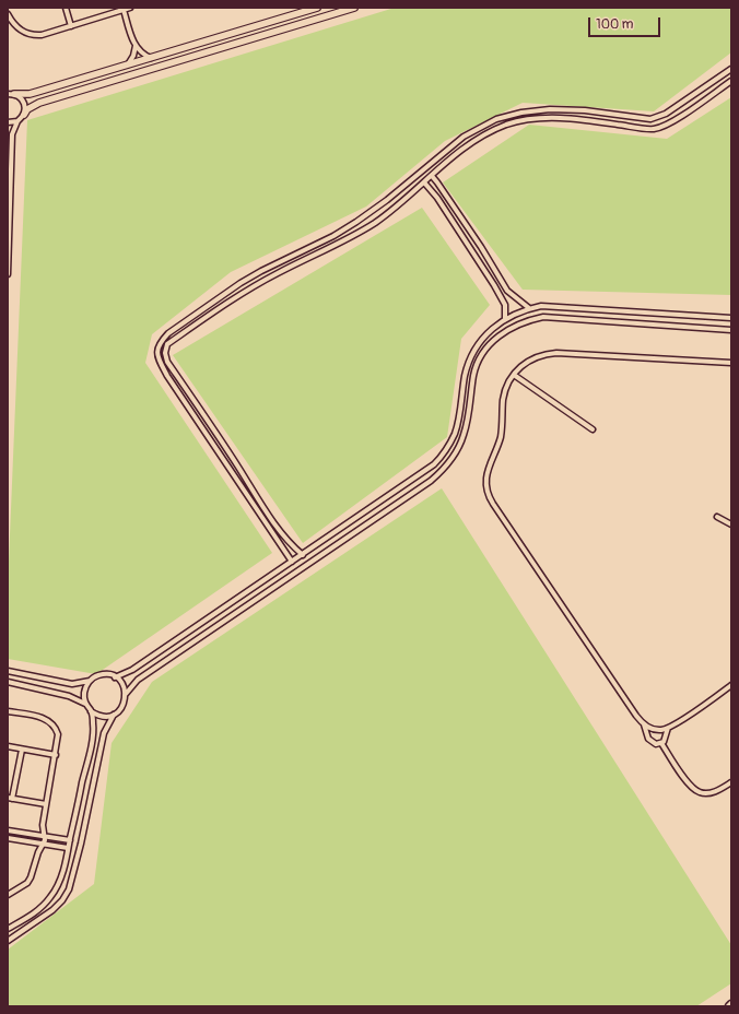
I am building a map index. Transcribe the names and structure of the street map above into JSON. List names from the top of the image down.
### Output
{
  "scale_bar": "100 m"
}
